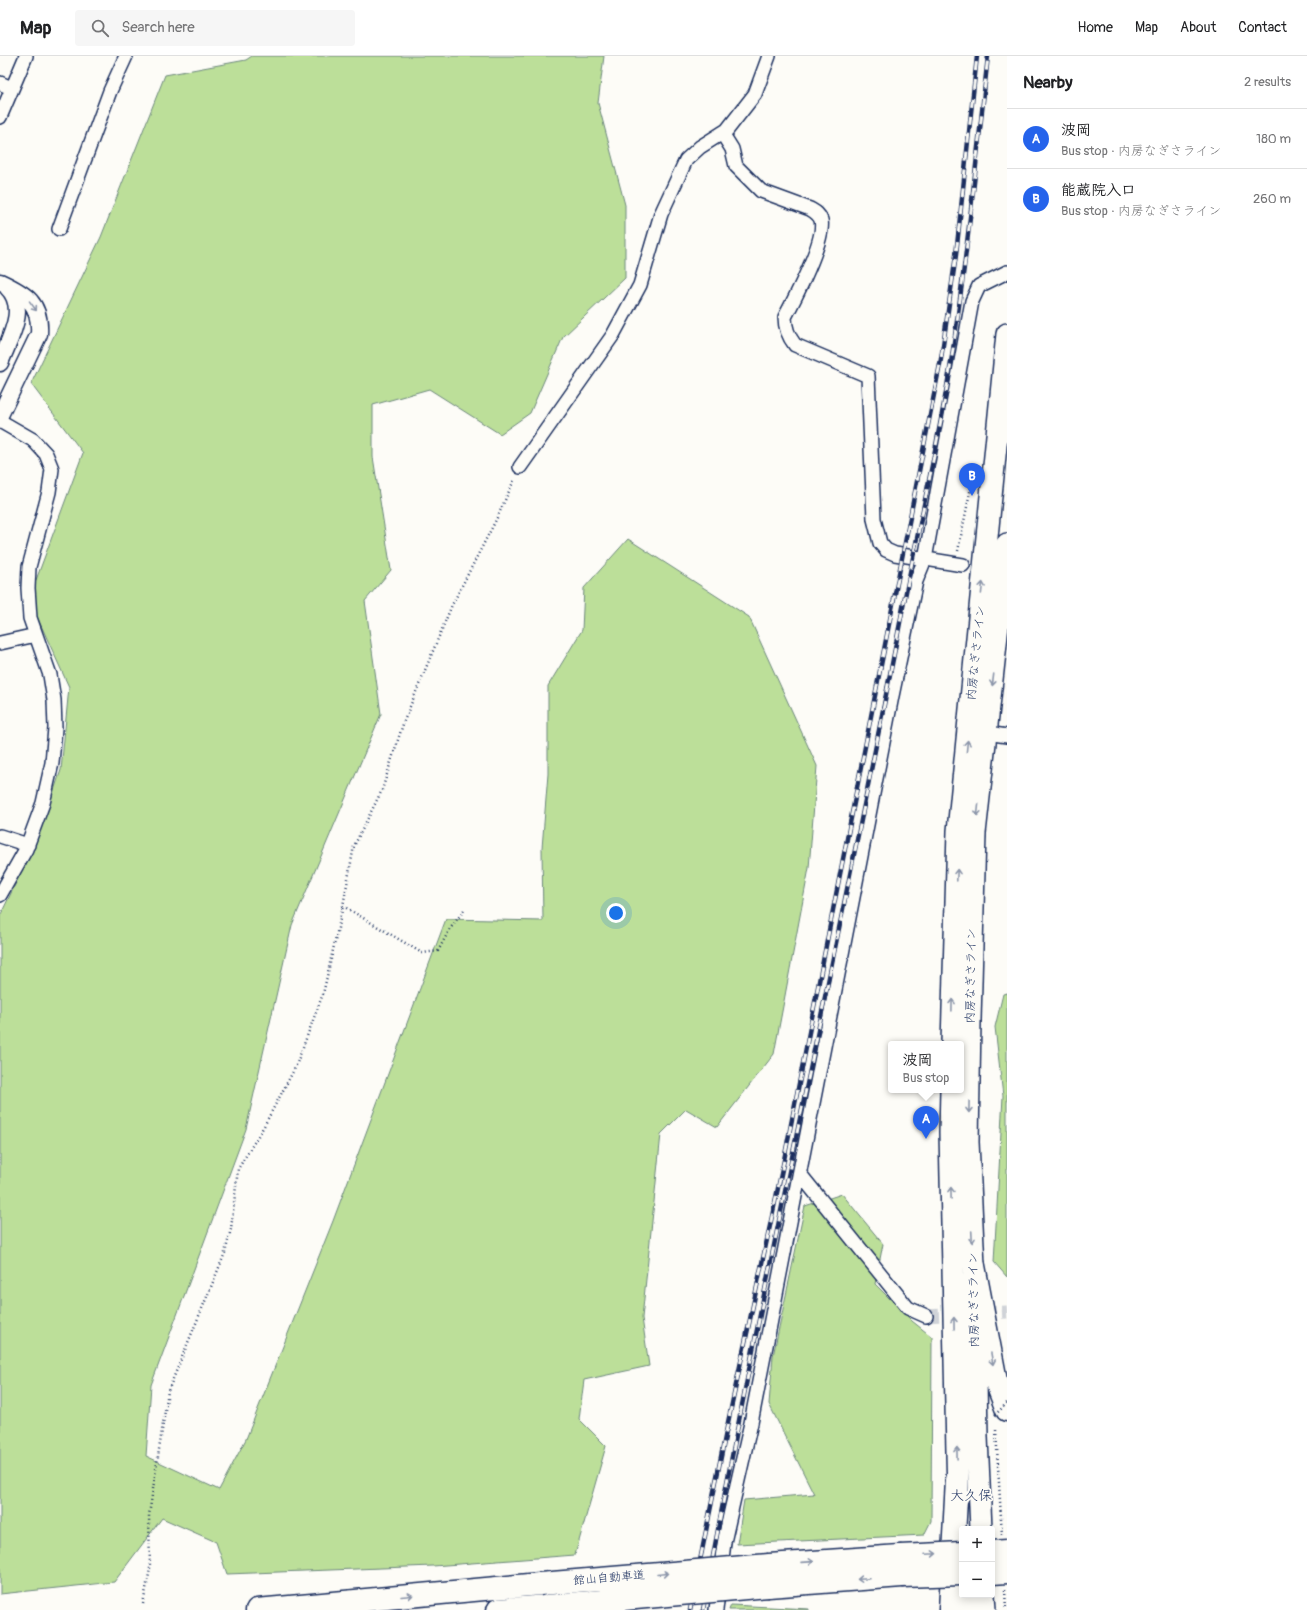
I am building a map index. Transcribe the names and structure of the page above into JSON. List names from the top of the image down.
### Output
{
  "streets": {
    "highway": ["内房なぎさライン", "館山自動車道"]
  },
  "districts": ["大久保"],
  "page": {
    "header": "Map",
    "search": "Search here",
    "nav": [
      "Home",
      "Map",
      "About",
      "Contact"
    ],
    "heading": ["Nearby", "2 results"],
    "list": [
      {
        "mark": "A",
        "name": "波岡",
        "note": "Bus stop · 内房なぎさライン",
        "value": "180 m"
      },
      {
        "mark": "B",
        "name": "能蔵院入口",
        "note": "Bus stop · 内房なぎさライン",
        "value": "260 m"
      }
    ],
    "pins": ["B", "A"],
    "popup": ["波岡", "Bus stop"],
    "map_buttons": ["+", "−"]
  }
}
